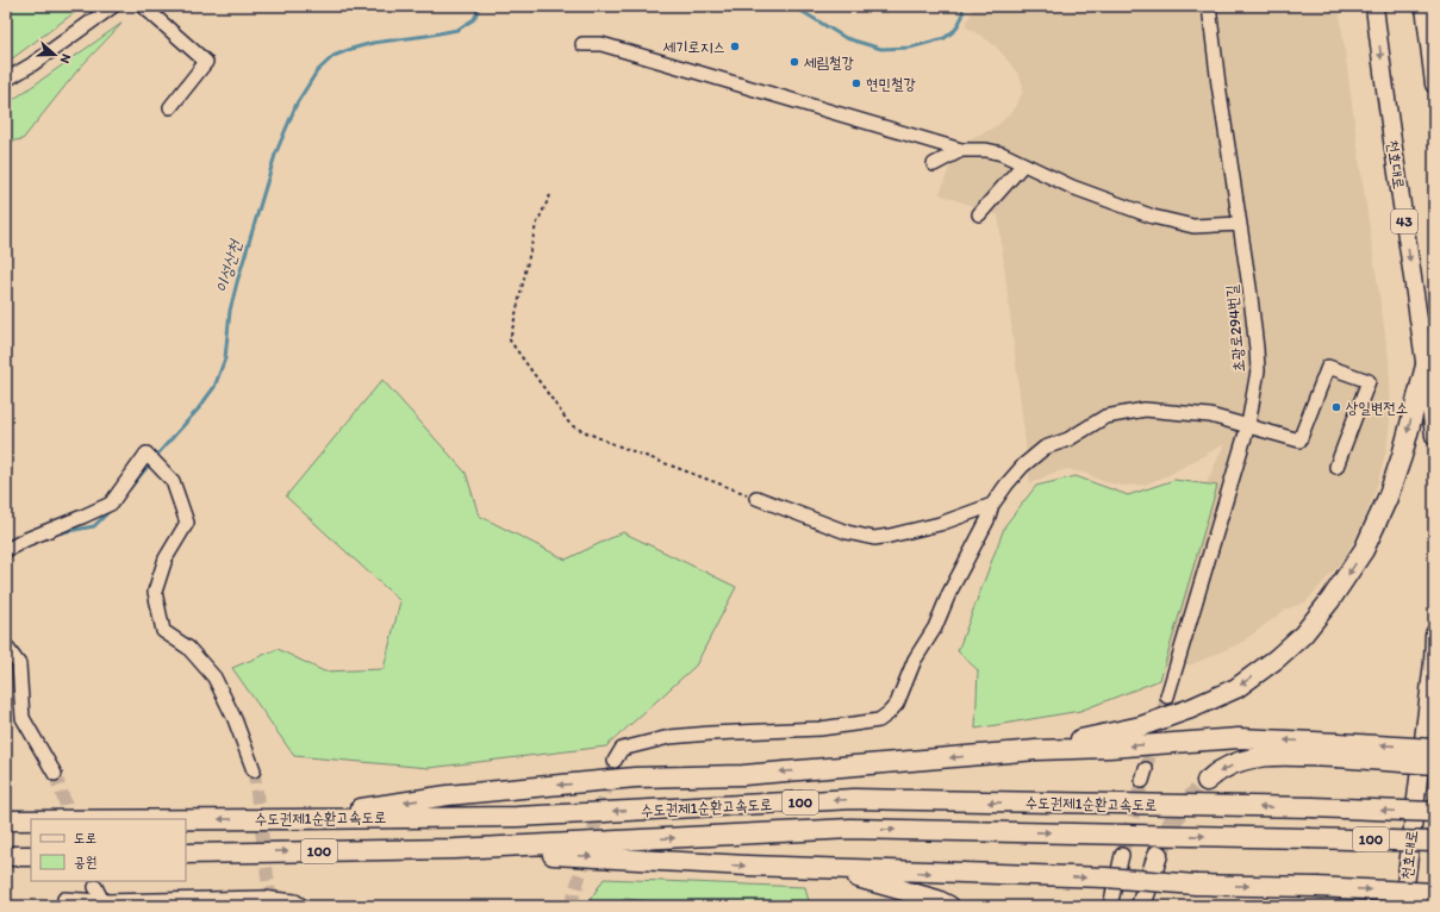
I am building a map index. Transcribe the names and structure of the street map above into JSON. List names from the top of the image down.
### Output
{
  "streets": {
    "highway": ["100", "수도권제1순환고속도로"],
    "main road": ["천호대로", "43"],
    "street": ["초광로294번길"]
  },
  "one_way": ["천호대로"],
  "water": ["이성산천"],
  "places": [
    "세기로지스",
    "세림철강",
    "현민철강",
    "상일변전소"
  ],
  "legend": ["도로", "공원"],
  "north": "right"
}
